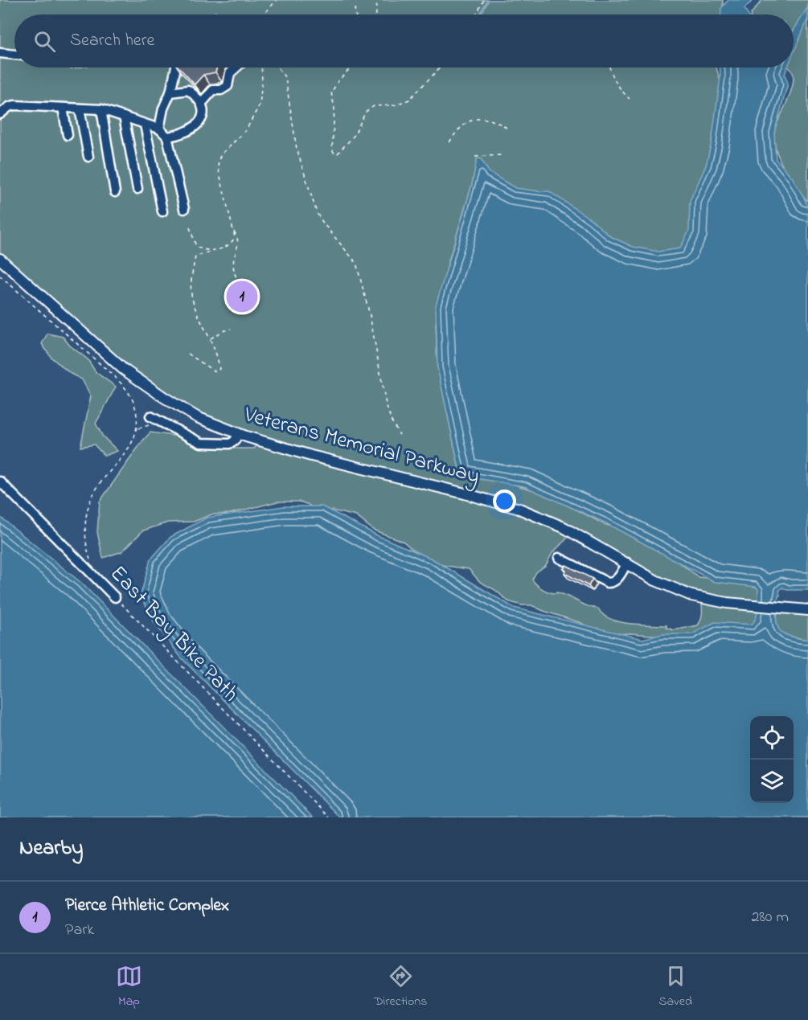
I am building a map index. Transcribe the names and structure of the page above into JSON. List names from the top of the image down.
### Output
{
  "streets": {
    "main road": ["Veterans Memorial Parkway"],
    "path": ["East Bay Bike Path"]
  },
  "page": {
    "search": "Search here",
    "pins": "1",
    "heading": "Nearby",
    "list": [
      {
        "mark": "1",
        "name": "Pierce Athletic Complex",
        "note": "Park",
        "value": "280 m"
      }
    ],
    "nav": ["Map", "Directions", "Saved"]
  }
}
